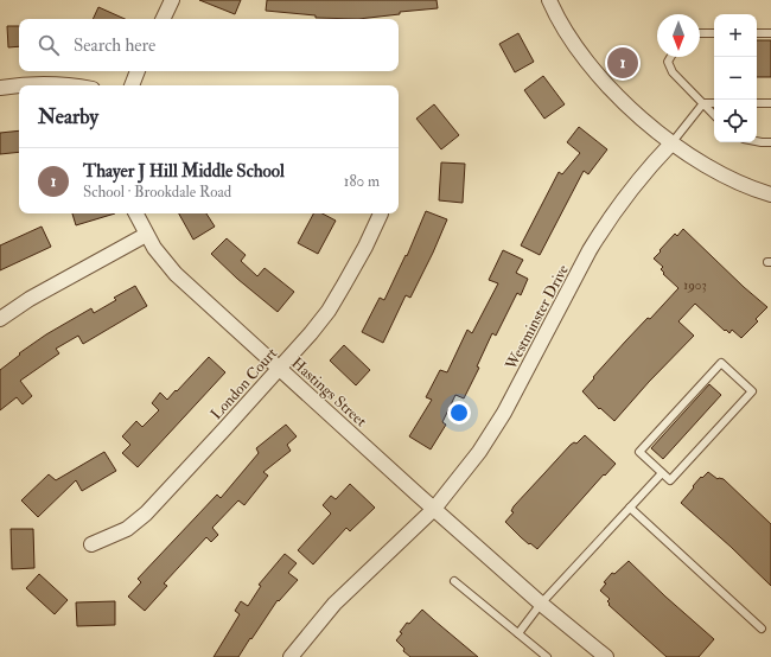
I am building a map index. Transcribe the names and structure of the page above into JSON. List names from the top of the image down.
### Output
{
  "streets": {
    "street": ["Westminster Drive", "London Court", "Hastings Street"]
  },
  "crossings": [
    ["Westminster Drive", "Hastings Street"],
    ["London Court", "Hastings Street"]
  ],
  "house_numbers": ["1903"],
  "north": "bottom",
  "page": {
    "map_buttons": ["+", "−"],
    "search": "Search here",
    "pins": "1",
    "heading": "Nearby",
    "list": [
      {
        "mark": "1",
        "name": "Thayer J Hill Middle School",
        "note": "School · Brookdale Road",
        "value": "180 m"
      }
    ]
  }
}
